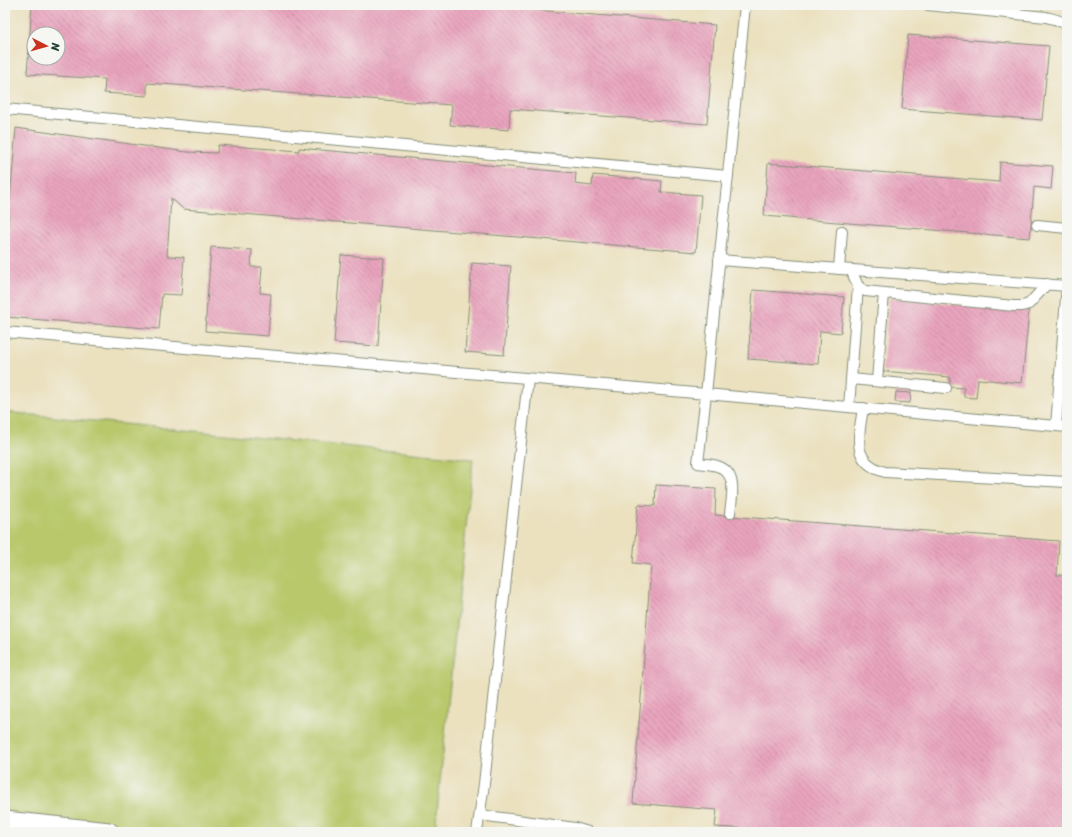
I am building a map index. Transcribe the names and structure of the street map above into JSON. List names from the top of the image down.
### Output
{
  "north": "right"
}
